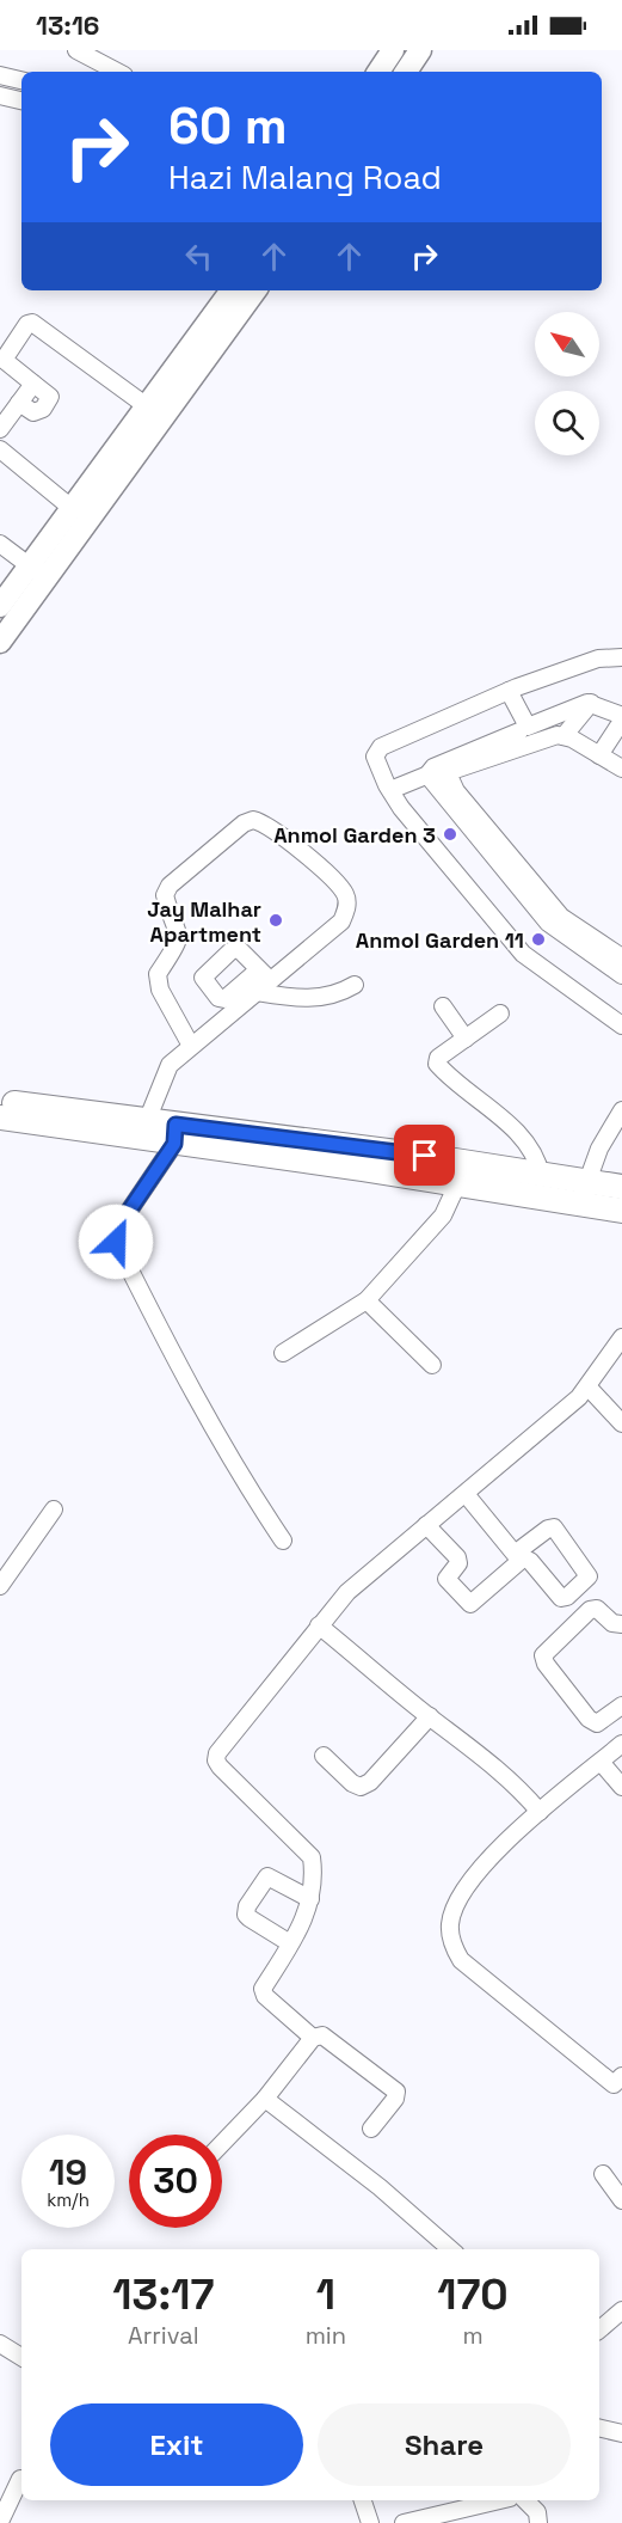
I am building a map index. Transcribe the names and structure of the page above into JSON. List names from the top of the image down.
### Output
{
  "places": ["Anmol Garden 3", "Jay Malhar Apartment", "Anmol Garden 11"],
  "north": "top left",
  "page": {
    "status": "13:16",
    "turn": ["60 m", "Hazi Malang Road"],
    "speed": "19 km/h",
    "limit": "30",
    "eta": [
      "13:17",
      "Arrival",
      "1",
      "min",
      "170",
      "m"
    ],
    "buttons": ["Exit", "Share"]
  }
}
